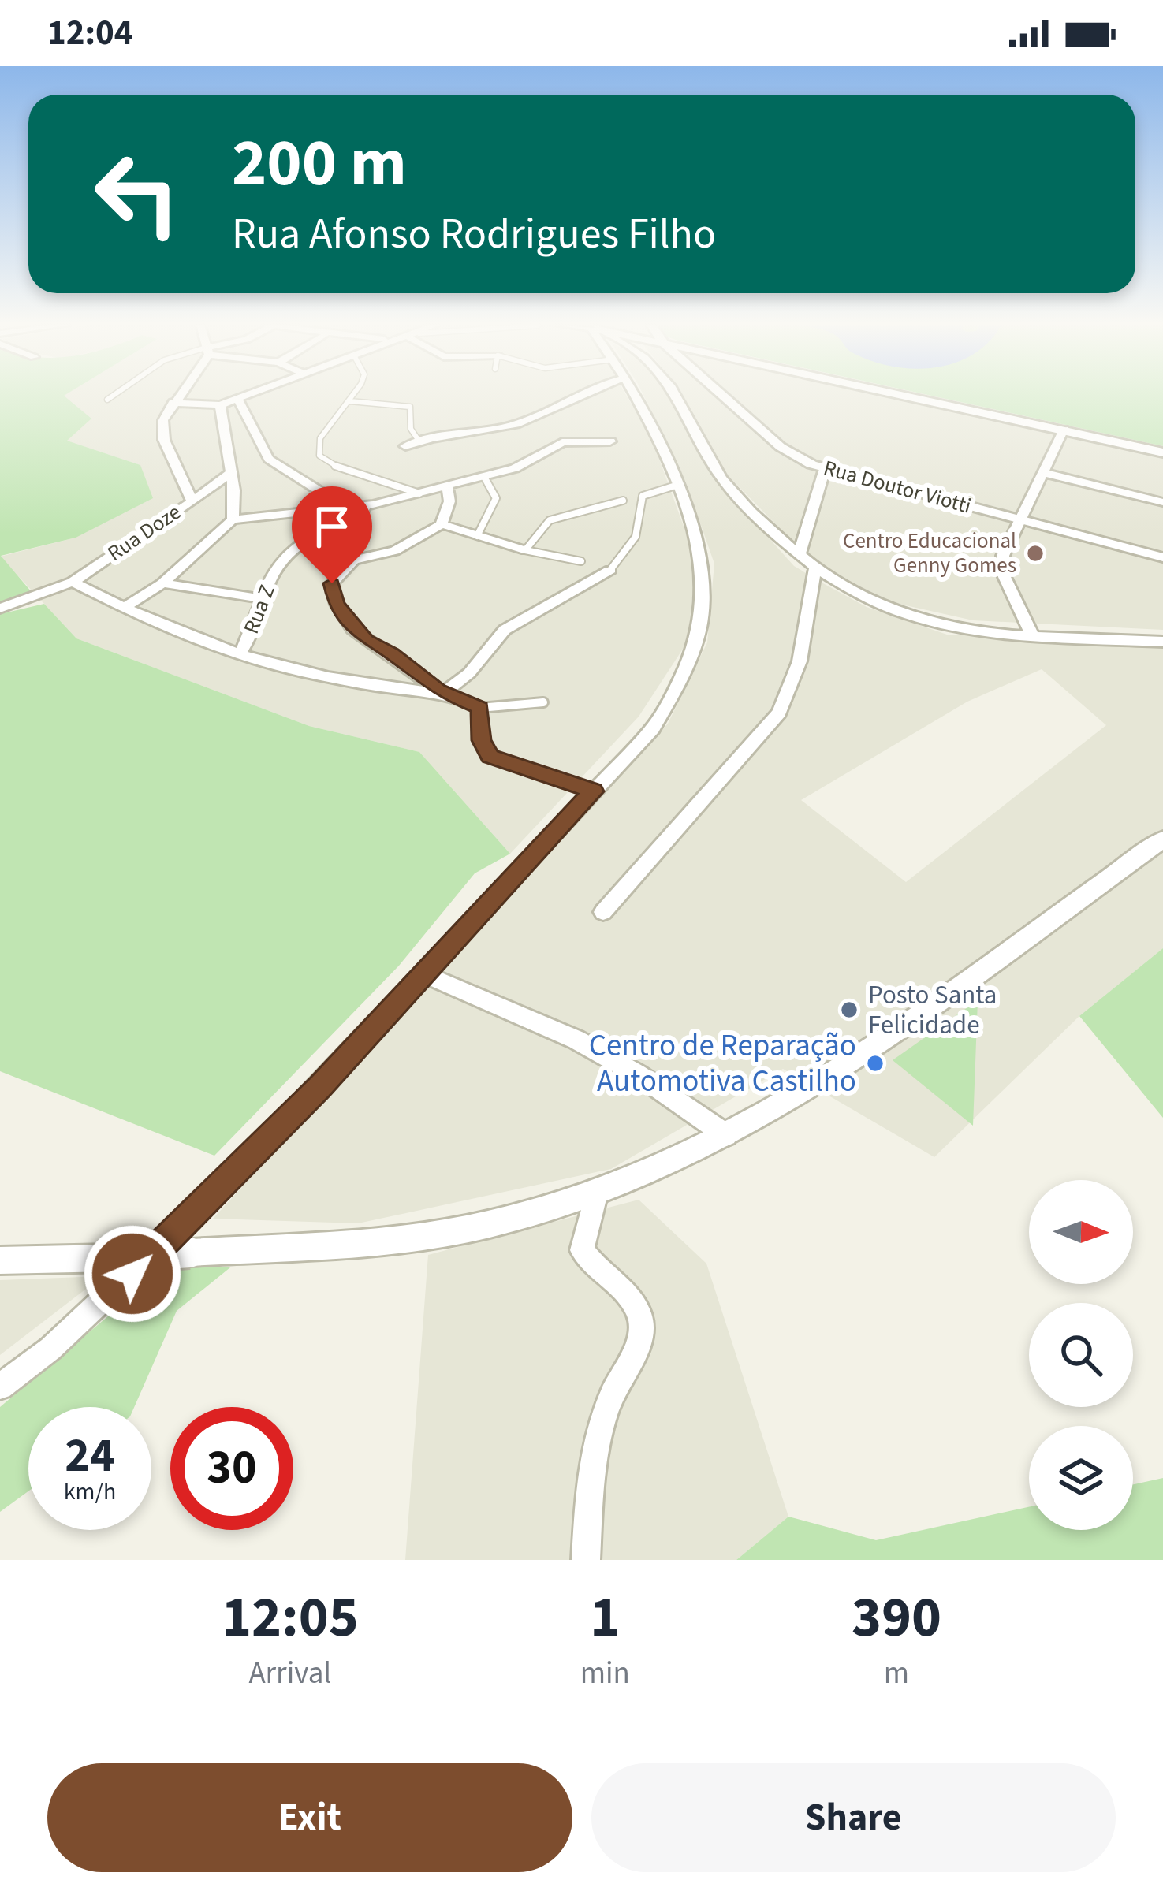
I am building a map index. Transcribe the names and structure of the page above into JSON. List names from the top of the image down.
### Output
{
  "streets": {
    "street": ["Rua Doutor Viotti", "Rua Doze", "Rua Z"]
  },
  "places": ["Centro Educacional Genny Gomes", "Posto Santa Felicidade", "Centro de Reparação Automotiva Castilho"],
  "north": "right",
  "page": {
    "status": "12:04",
    "turn": ["200 m", "Rua Afonso Rodrigues Filho"],
    "speed": "24 km/h",
    "limit": "30",
    "eta": [
      "12:05",
      "Arrival",
      "1",
      "min",
      "390",
      "m"
    ],
    "buttons": ["Exit", "Share"]
  }
}
